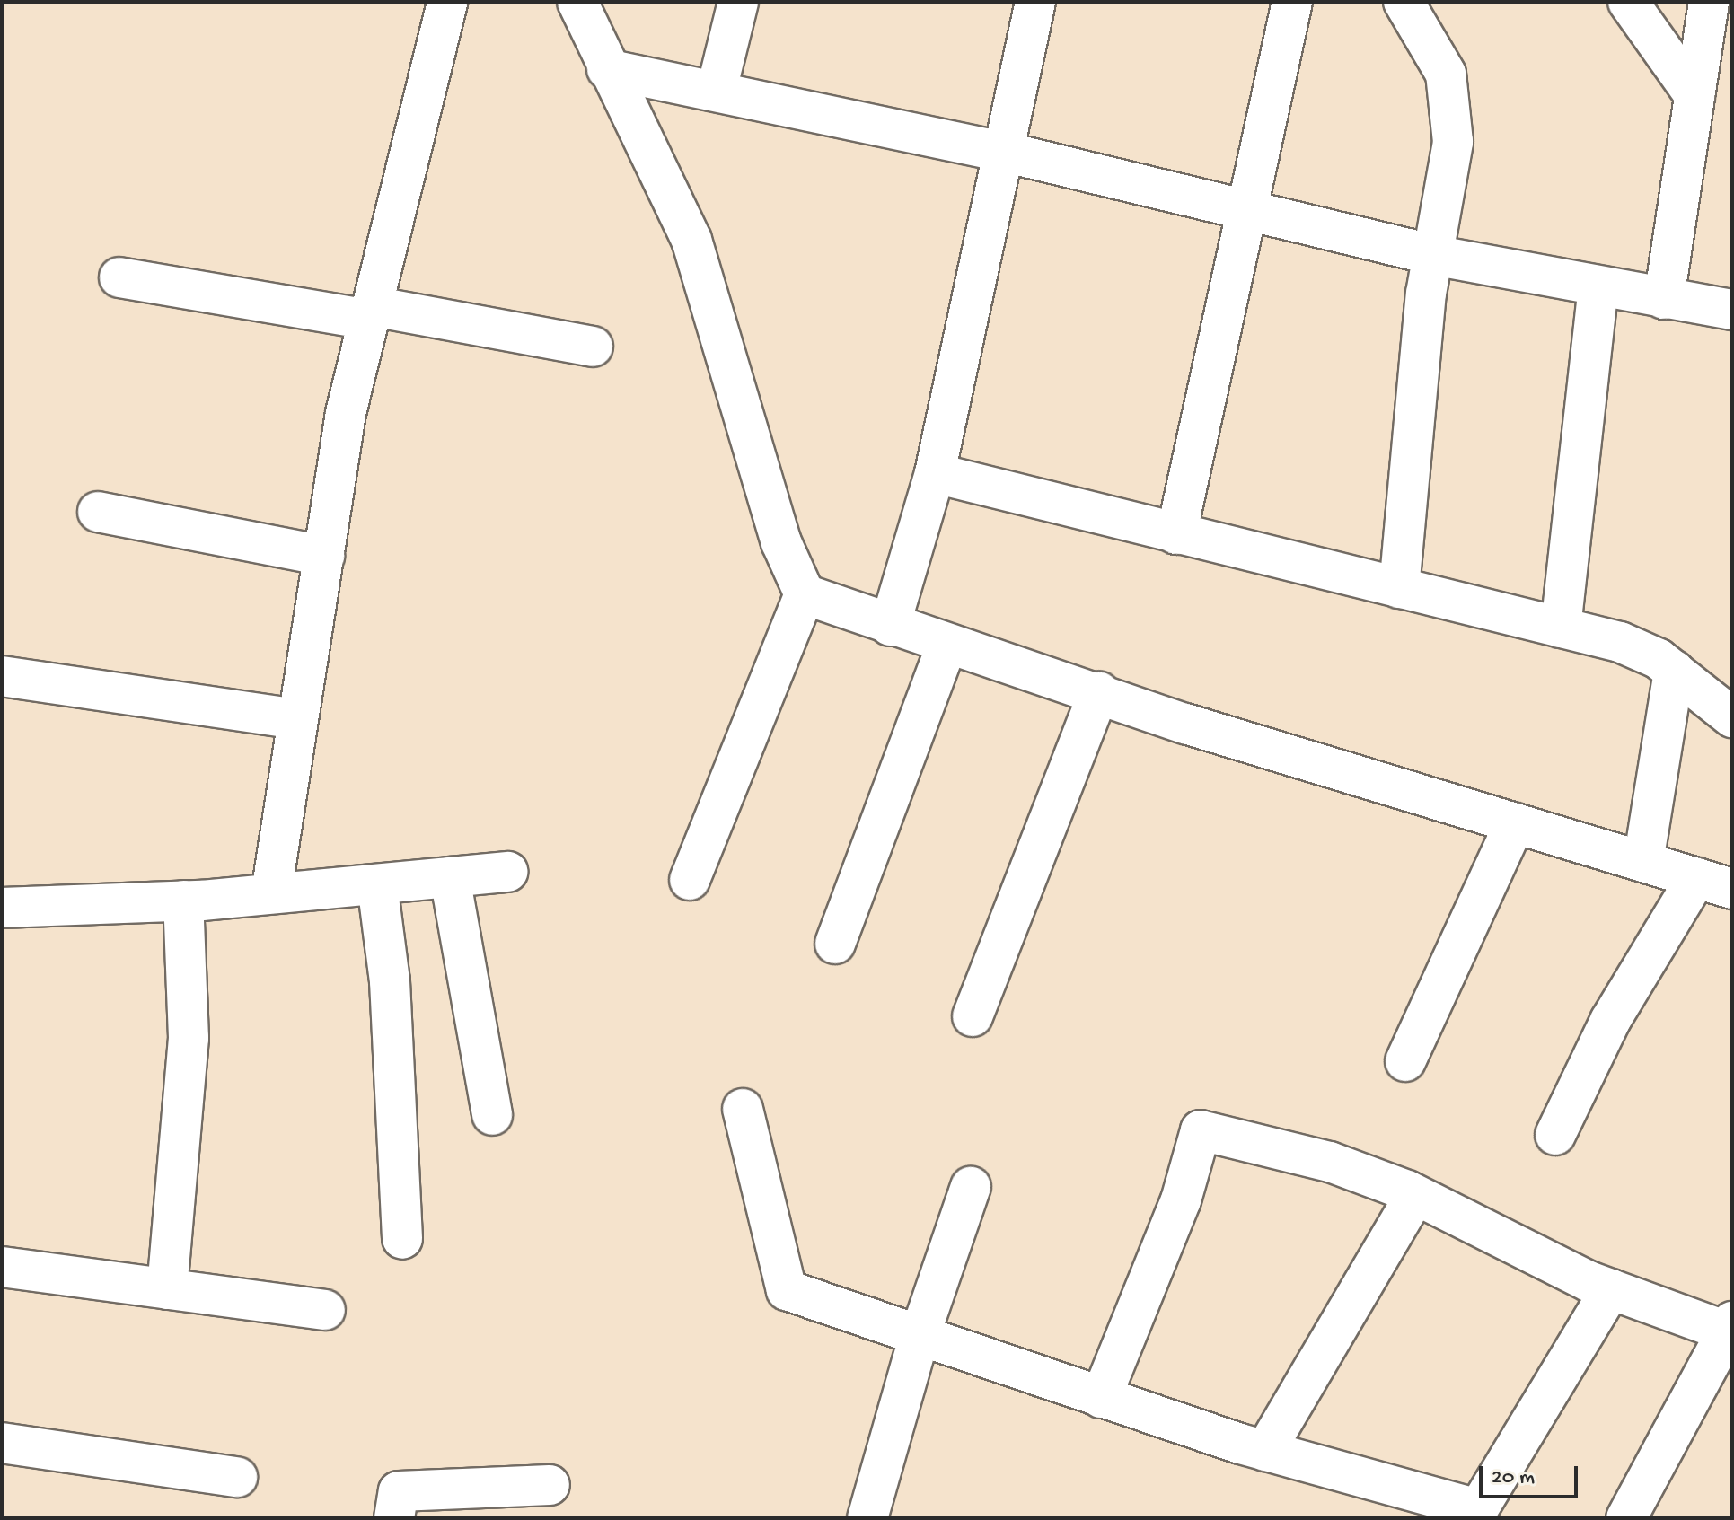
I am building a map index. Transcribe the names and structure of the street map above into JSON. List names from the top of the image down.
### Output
{
  "scale_bar": "20 m"
}
